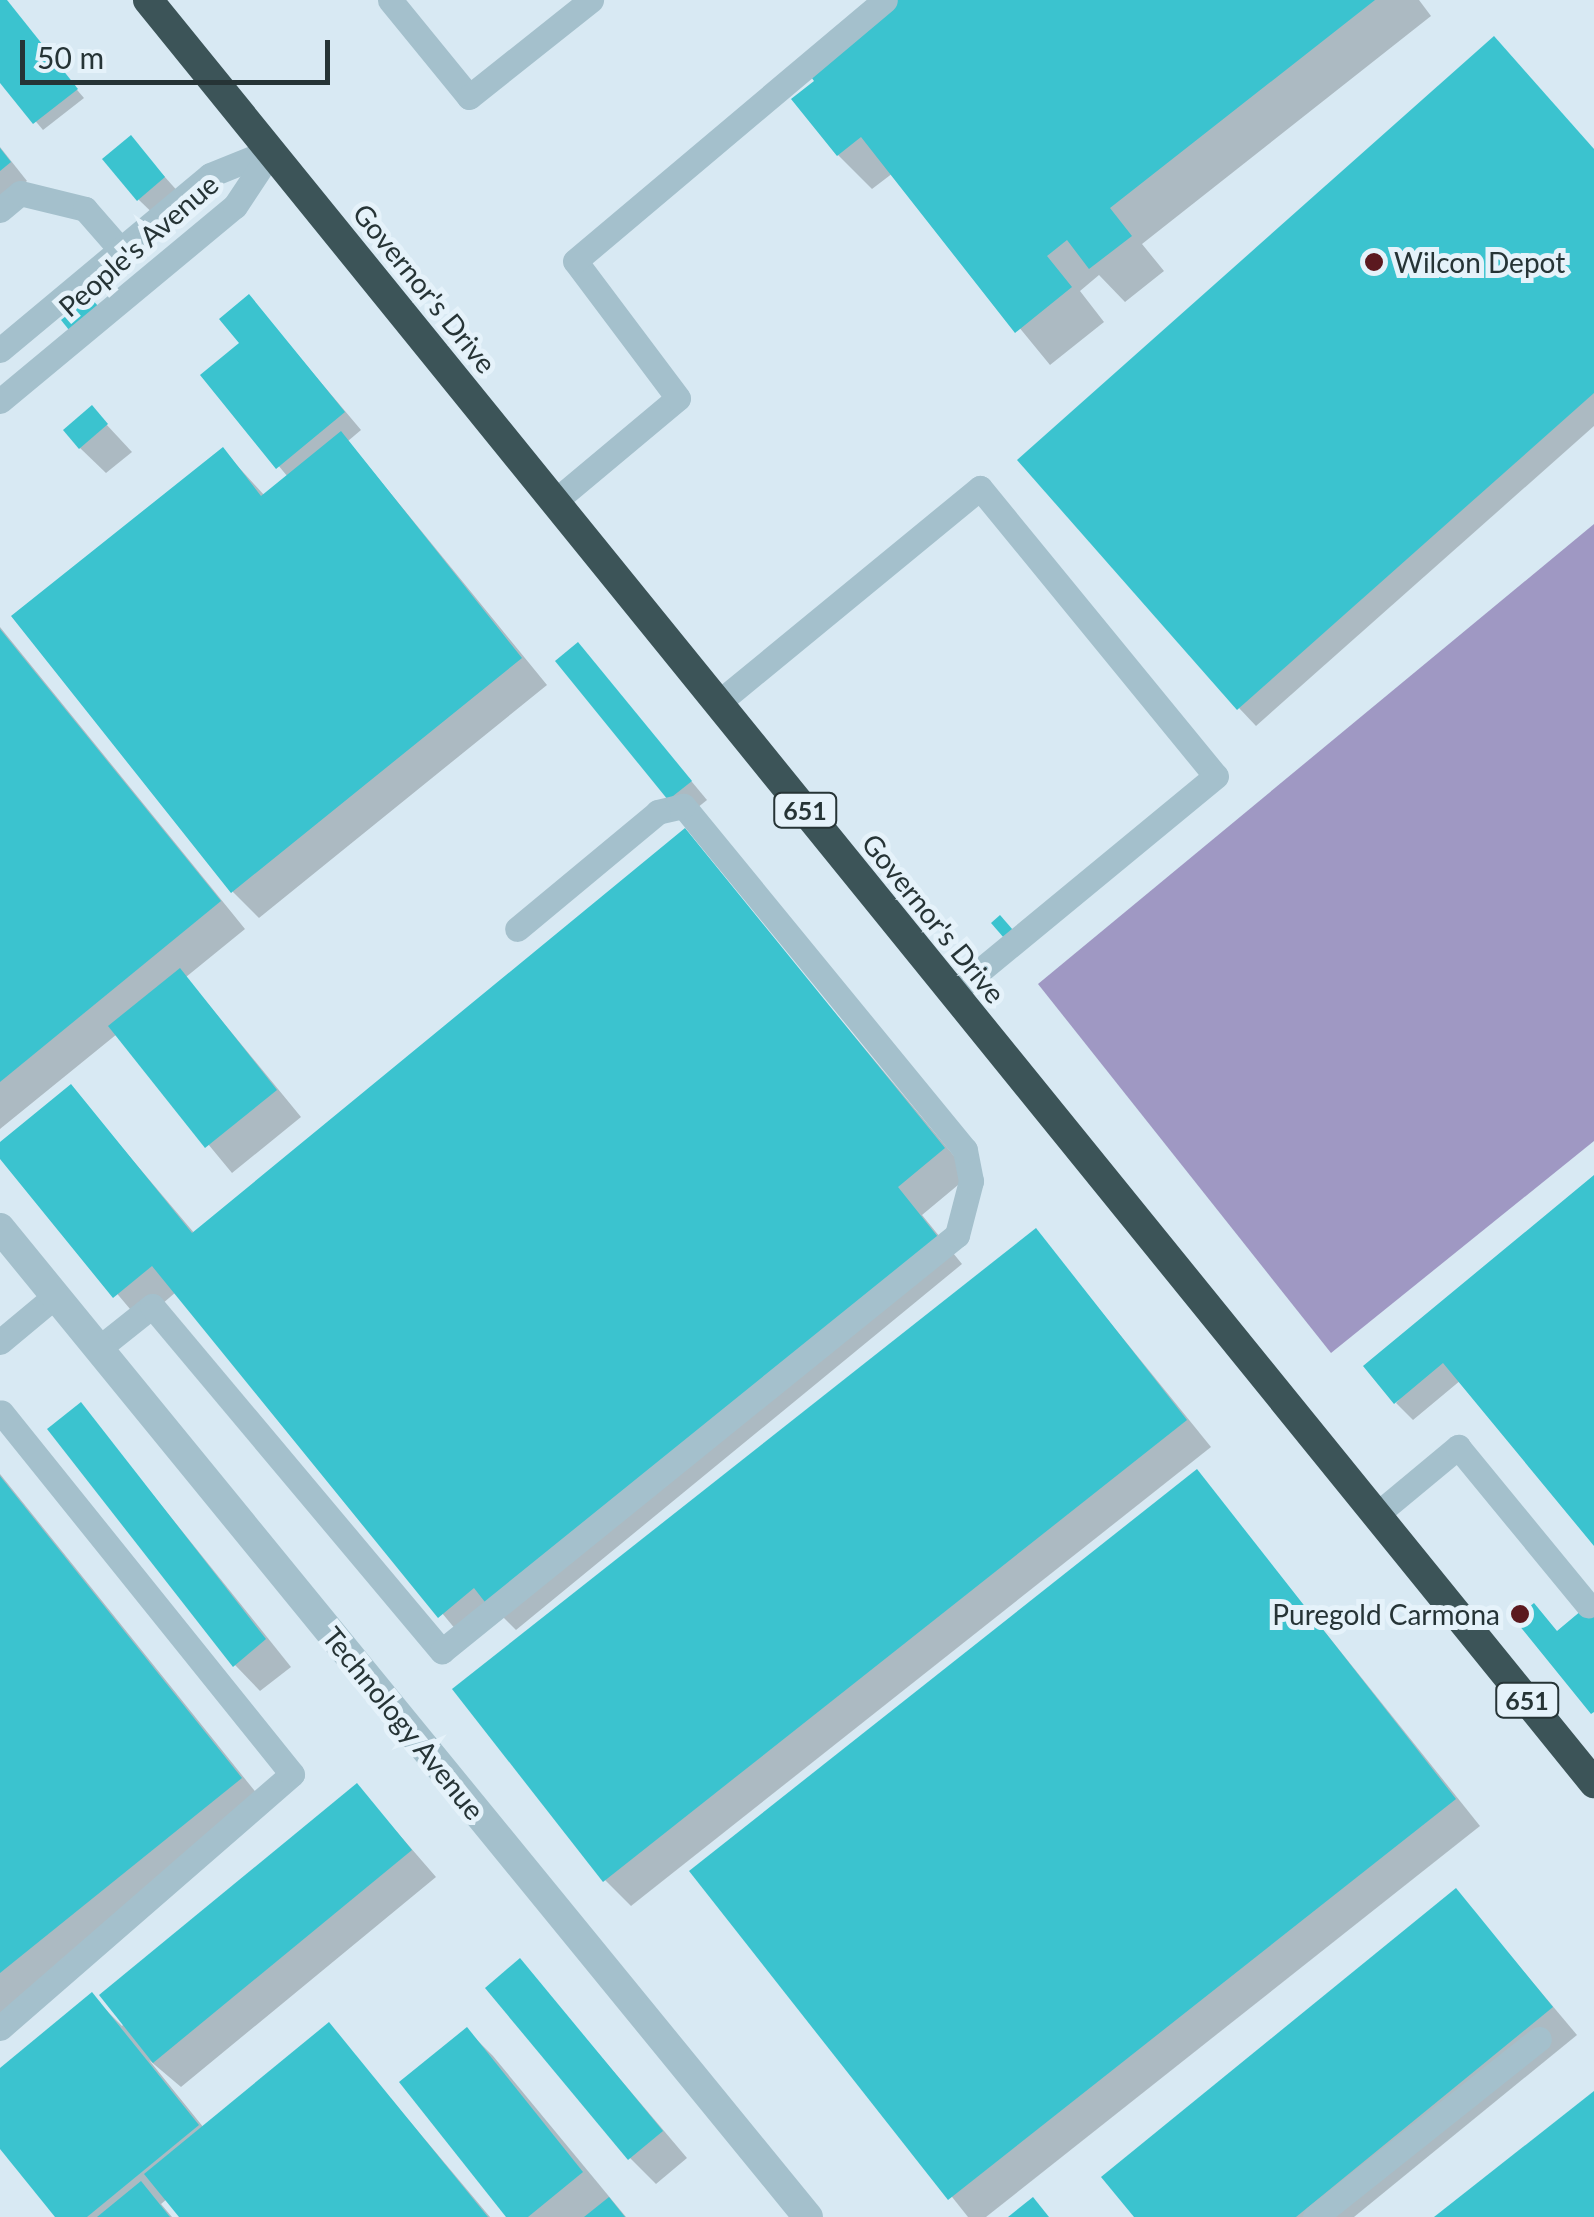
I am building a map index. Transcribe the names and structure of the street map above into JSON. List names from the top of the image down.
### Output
{
  "streets": {
    "highway": ["Governor's Drive", "651"],
    "street": ["Technology Avenue"],
    "lane": ["People's Avenue"]
  },
  "crossings": [
    ["People's Avenue", "Governor's Drive"]
  ],
  "places": ["Wilcon Depot", "Puregold Carmona"],
  "scale_bar": "50 m"
}
